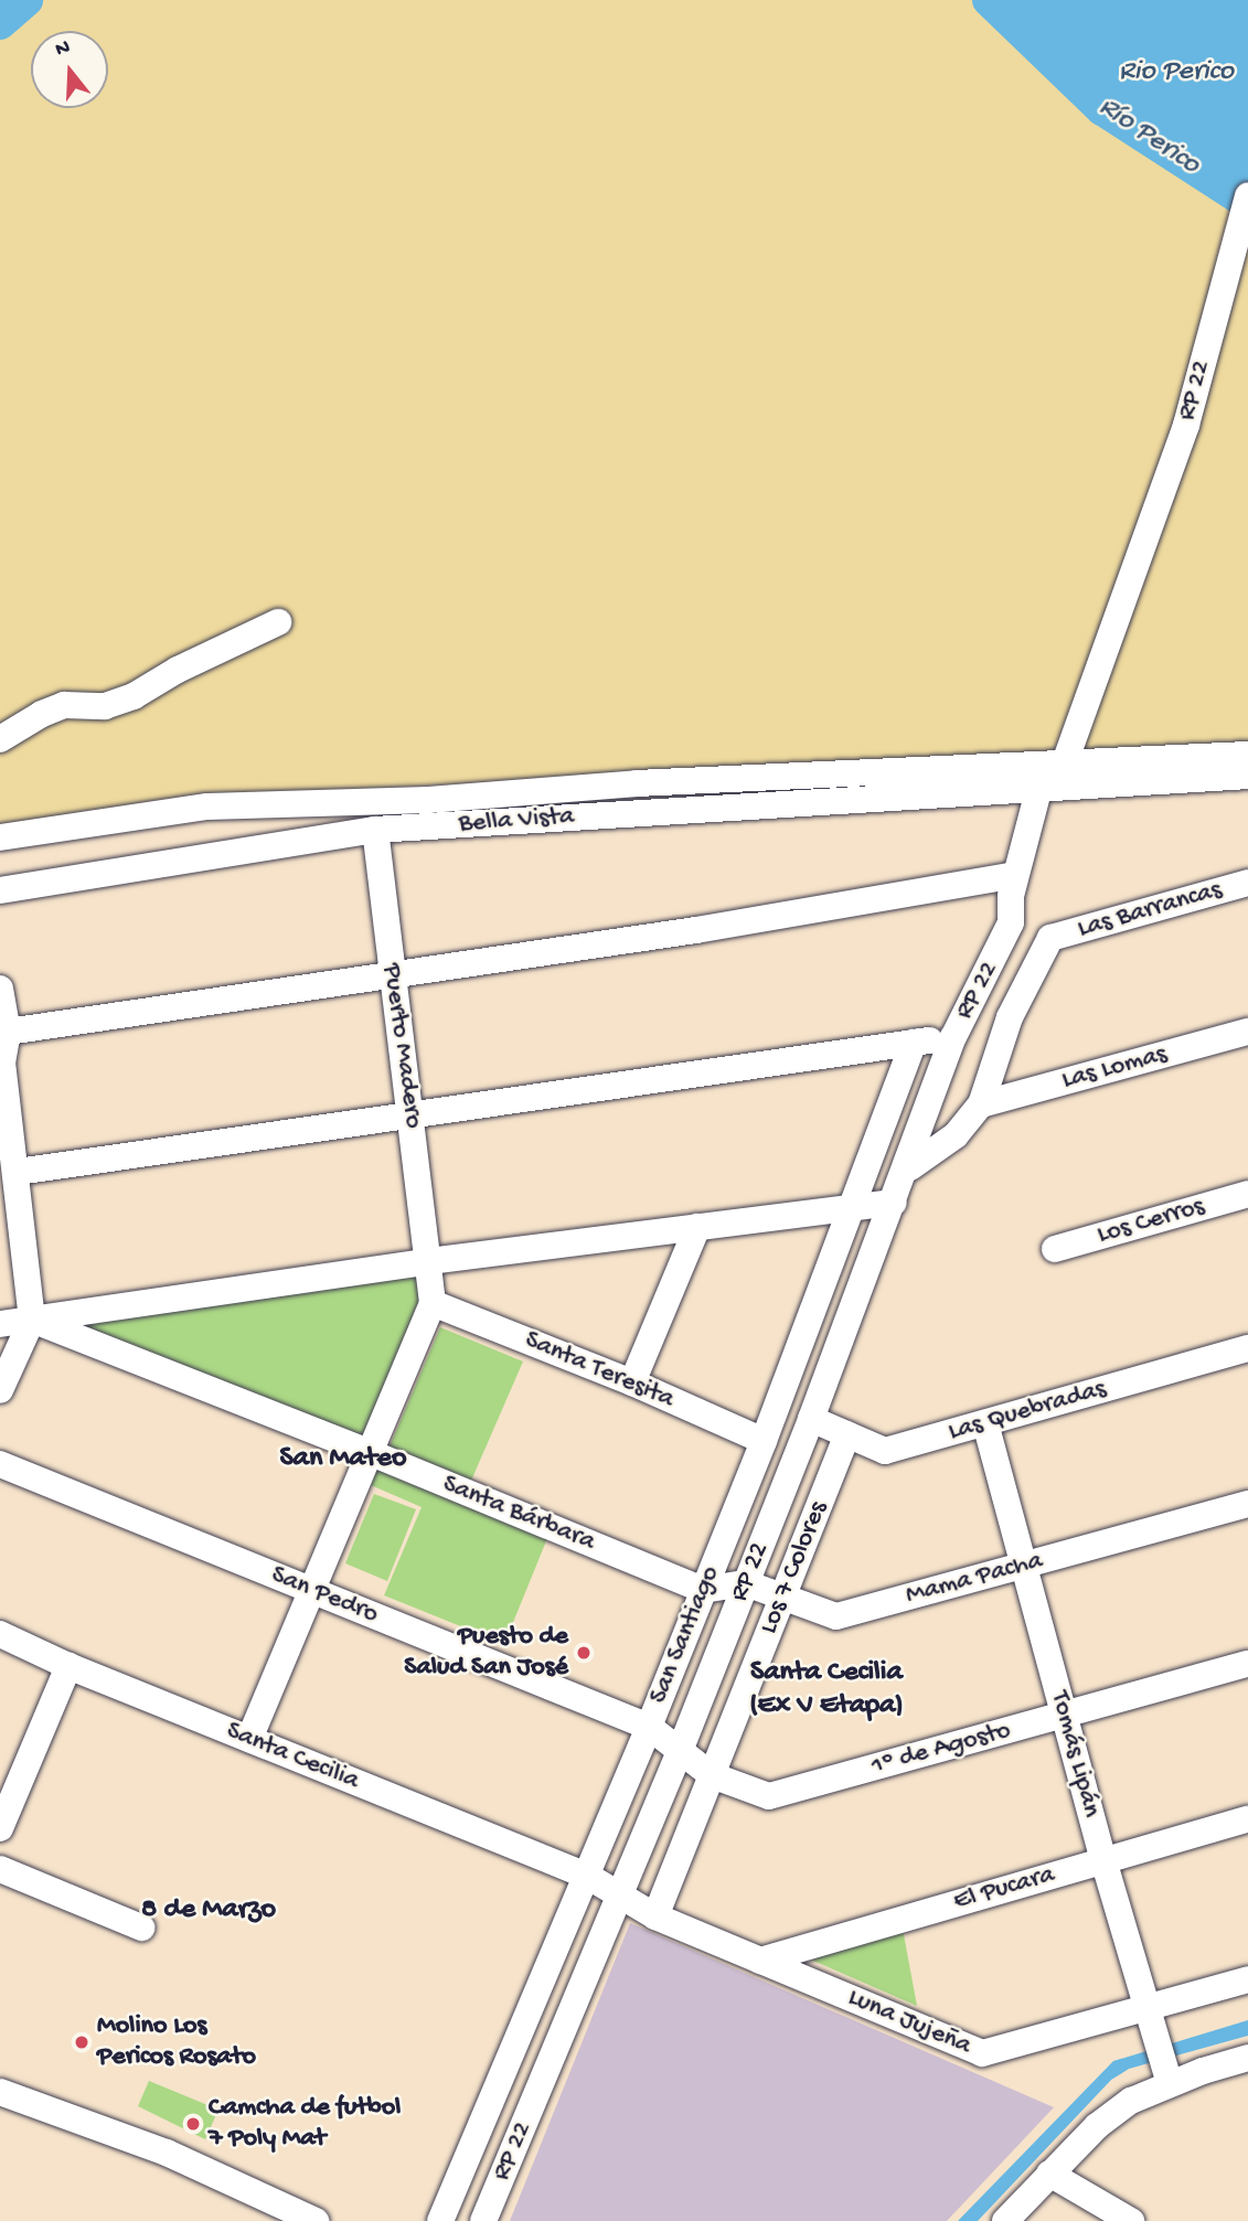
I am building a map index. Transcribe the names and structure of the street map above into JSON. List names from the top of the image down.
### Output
{
  "streets": {
    "street": [
      "RP 22",
      "Bella Vista",
      "Las Barrancas",
      "Puerto Madero",
      "Las Lomas",
      "Los Cerros",
      "Santa Teresita",
      "Las Quebradas",
      "Santa Bárbara",
      "Los 7 Colores",
      "Mama Pacha",
      "San Pedro",
      "San Santiago",
      "1º de Agosto",
      "Tomás Lipán",
      "Santa Cecilia",
      "El Pucara",
      "Luna Jujeña"
    ]
  },
  "crossings": [
    ["RP 22", "Bella Vista"],
    ["RP 22", "Las Quebradas"],
    ["RP 22", "Mama Pacha"],
    ["RP 22", "1º de Agosto"],
    ["RP 22", "Luna Jujeña"],
    ["Bella Vista", "Puerto Madero"],
    ["Las Barrancas", "Las Lomas"],
    ["Puerto Madero", "Santa Teresita"],
    ["Santa Teresita", "San Santiago"],
    ["Las Quebradas", "Los 7 Colores"],
    ["Las Quebradas", "Tomás Lipán"],
    ["Santa Bárbara", "San Santiago"],
    ["Los 7 Colores", "Mama Pacha"],
    ["Los 7 Colores", "1º de Agosto"],
    ["Los 7 Colores", "Luna Jujeña"],
    ["Mama Pacha", "Tomás Lipán"],
    ["San Pedro", "San Santiago"],
    ["San Pedro", "1º de Agosto"],
    ["San Santiago", "1º de Agosto"],
    ["San Santiago", "Santa Cecilia"],
    ["San Santiago", "Luna Jujeña"],
    ["1º de Agosto", "Tomás Lipán"],
    ["Tomás Lipán", "El Pucara"],
    ["Tomás Lipán", "Luna Jujeña"],
    ["Santa Cecilia", "Luna Jujeña"],
    ["El Pucara", "Luna Jujeña"]
  ],
  "districts": ["San Mateo", "Santa Cecilia (Ex V Etapa)", "8 de Marzo"],
  "water": ["Rio Perico", "Río Perico"],
  "places": ["Puesto de Salud San José", "Molino Los Pericos Rosato", "Camcha de futbol 7 Poly Mat"],
  "north": "top"
}
